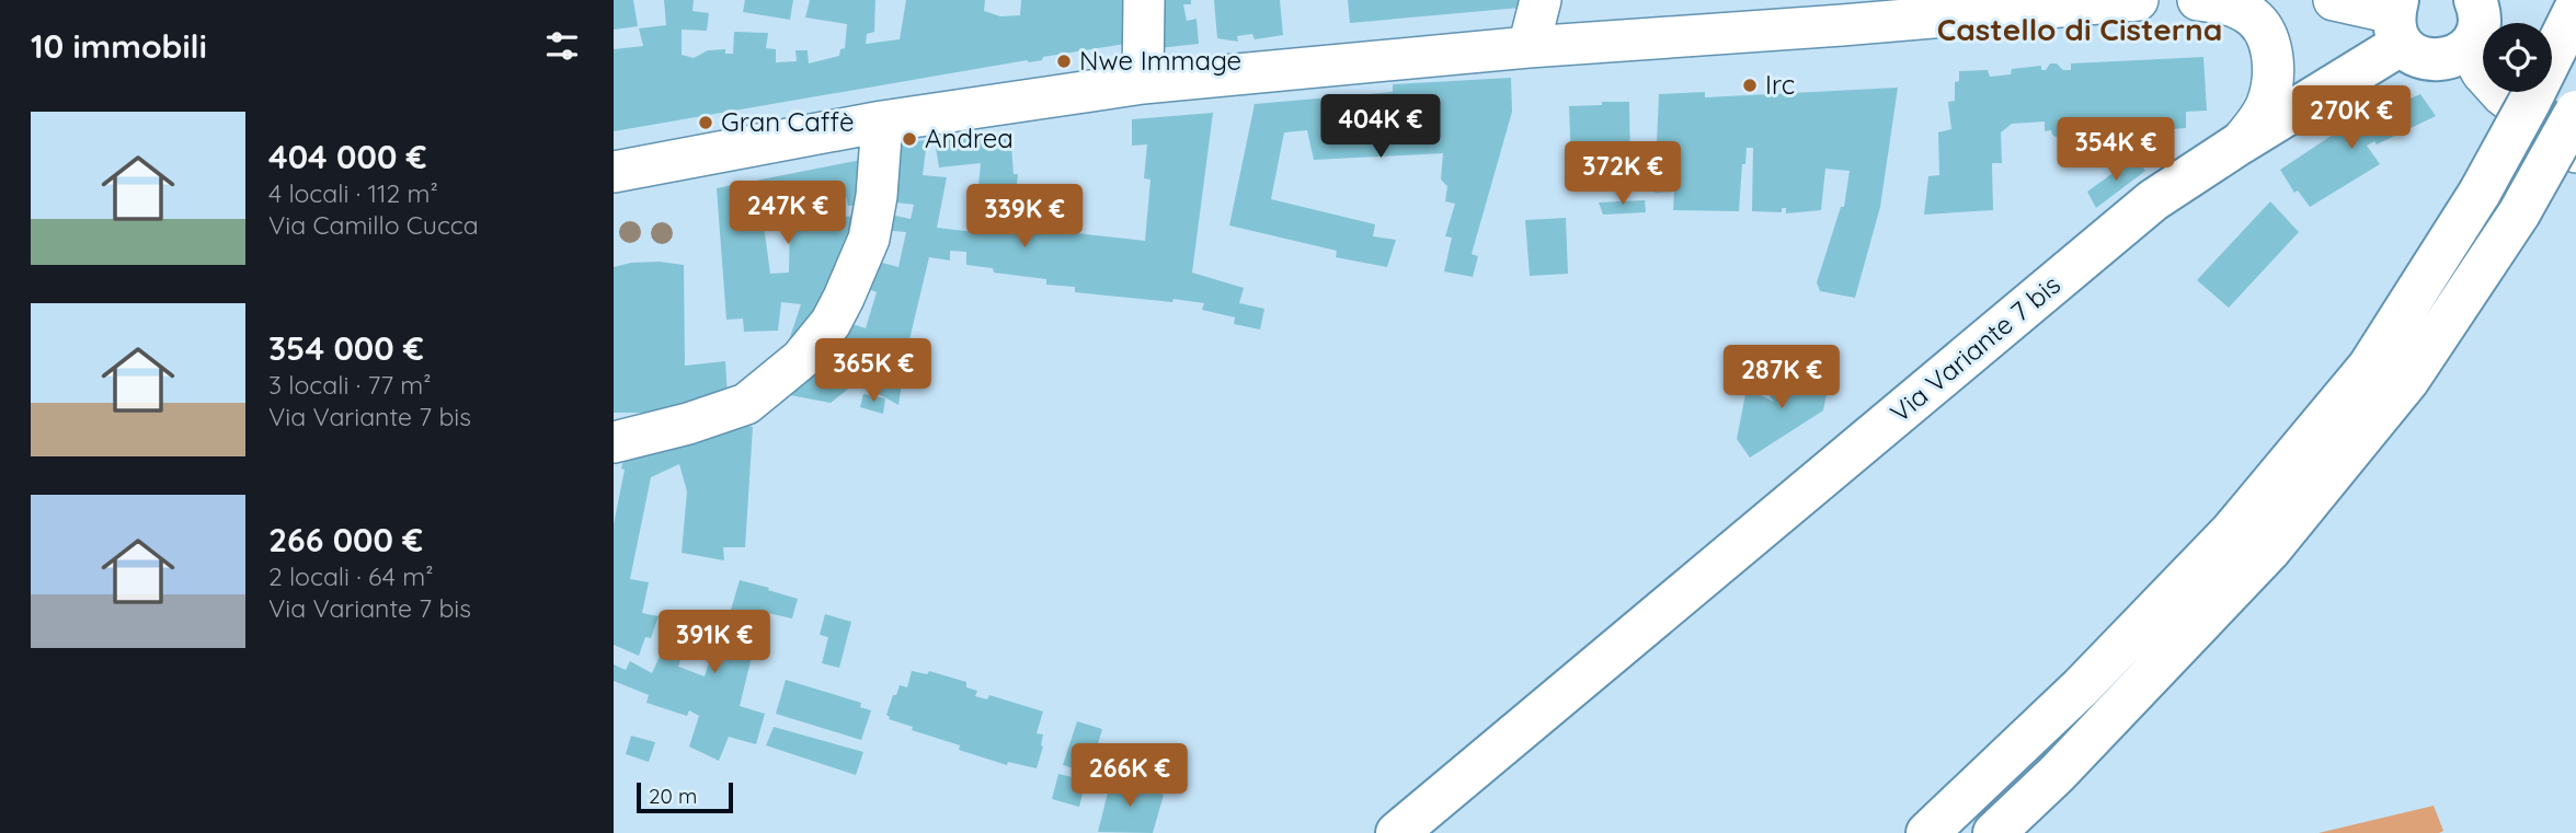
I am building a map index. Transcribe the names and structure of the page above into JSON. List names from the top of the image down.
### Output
{
  "streets": {
    "main road": ["Via Variante 7 bis"]
  },
  "districts": ["Castello di Cisterna"],
  "places": [
    "Nwe Immage",
    "Irc",
    "Gran Caffè",
    "Andrea"
  ],
  "scale_bar": "20 m",
  "page": {
    "heading": "10 immobili",
    "price": [
      "270K €",
      "404K €",
      "354K €",
      "372K €",
      "247K €",
      "339K €",
      "365K €",
      "287K €",
      "391K €",
      "266K €"
    ],
    "list": [
      {
        "name": "404 000 €",
        "note": "4 locali · 112 m² · Via Camillo Cucca"
      },
      {
        "name": "354 000 €",
        "note": "3 locali · 77 m² · Via Variante 7 bis"
      },
      {
        "name": "266 000 €",
        "note": "2 locali · 64 m² · Via Variante 7 bis"
      }
    ],
    "scale": "20 m"
  }
}
